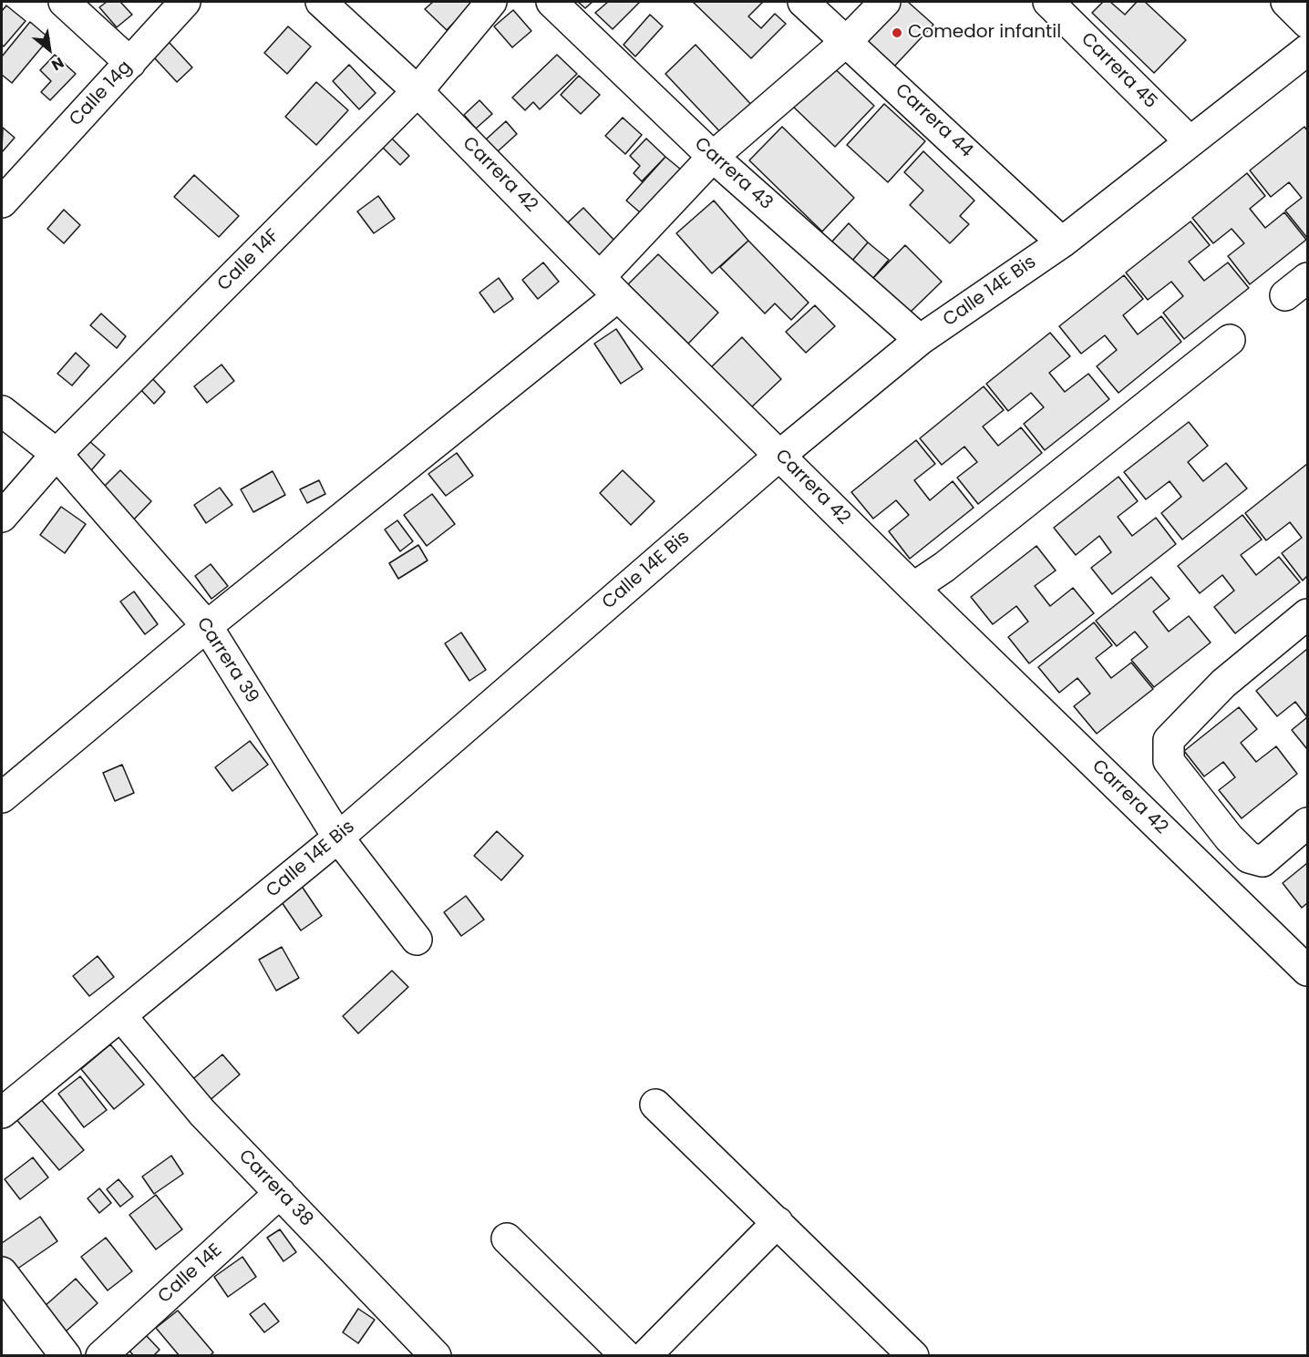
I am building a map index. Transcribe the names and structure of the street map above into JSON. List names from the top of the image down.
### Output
{
  "streets": {
    "street": [
      "Carrera 45",
      "Calle 14g",
      "Carrera 44",
      "Carrera 43",
      "Carrera 42",
      "Calle 14F",
      "Calle 14E Bis",
      "Carrera 39",
      "Carrera 38",
      "Calle 14E"
    ]
  },
  "crossings": [
    ["Carrera 45", "Calle 14E Bis"],
    ["Carrera 44", "Calle 14E Bis"],
    ["Carrera 43", "Calle 14E Bis"],
    ["Carrera 42", "Calle 14F"],
    ["Carrera 42", "Calle 14E Bis"],
    ["Calle 14F", "Carrera 39"],
    ["Calle 14E Bis", "Carrera 39"],
    ["Calle 14E Bis", "Carrera 38"],
    ["Carrera 38", "Calle 14E"]
  ],
  "places": ["Comedor infantil"],
  "north": "bottom right"
}
